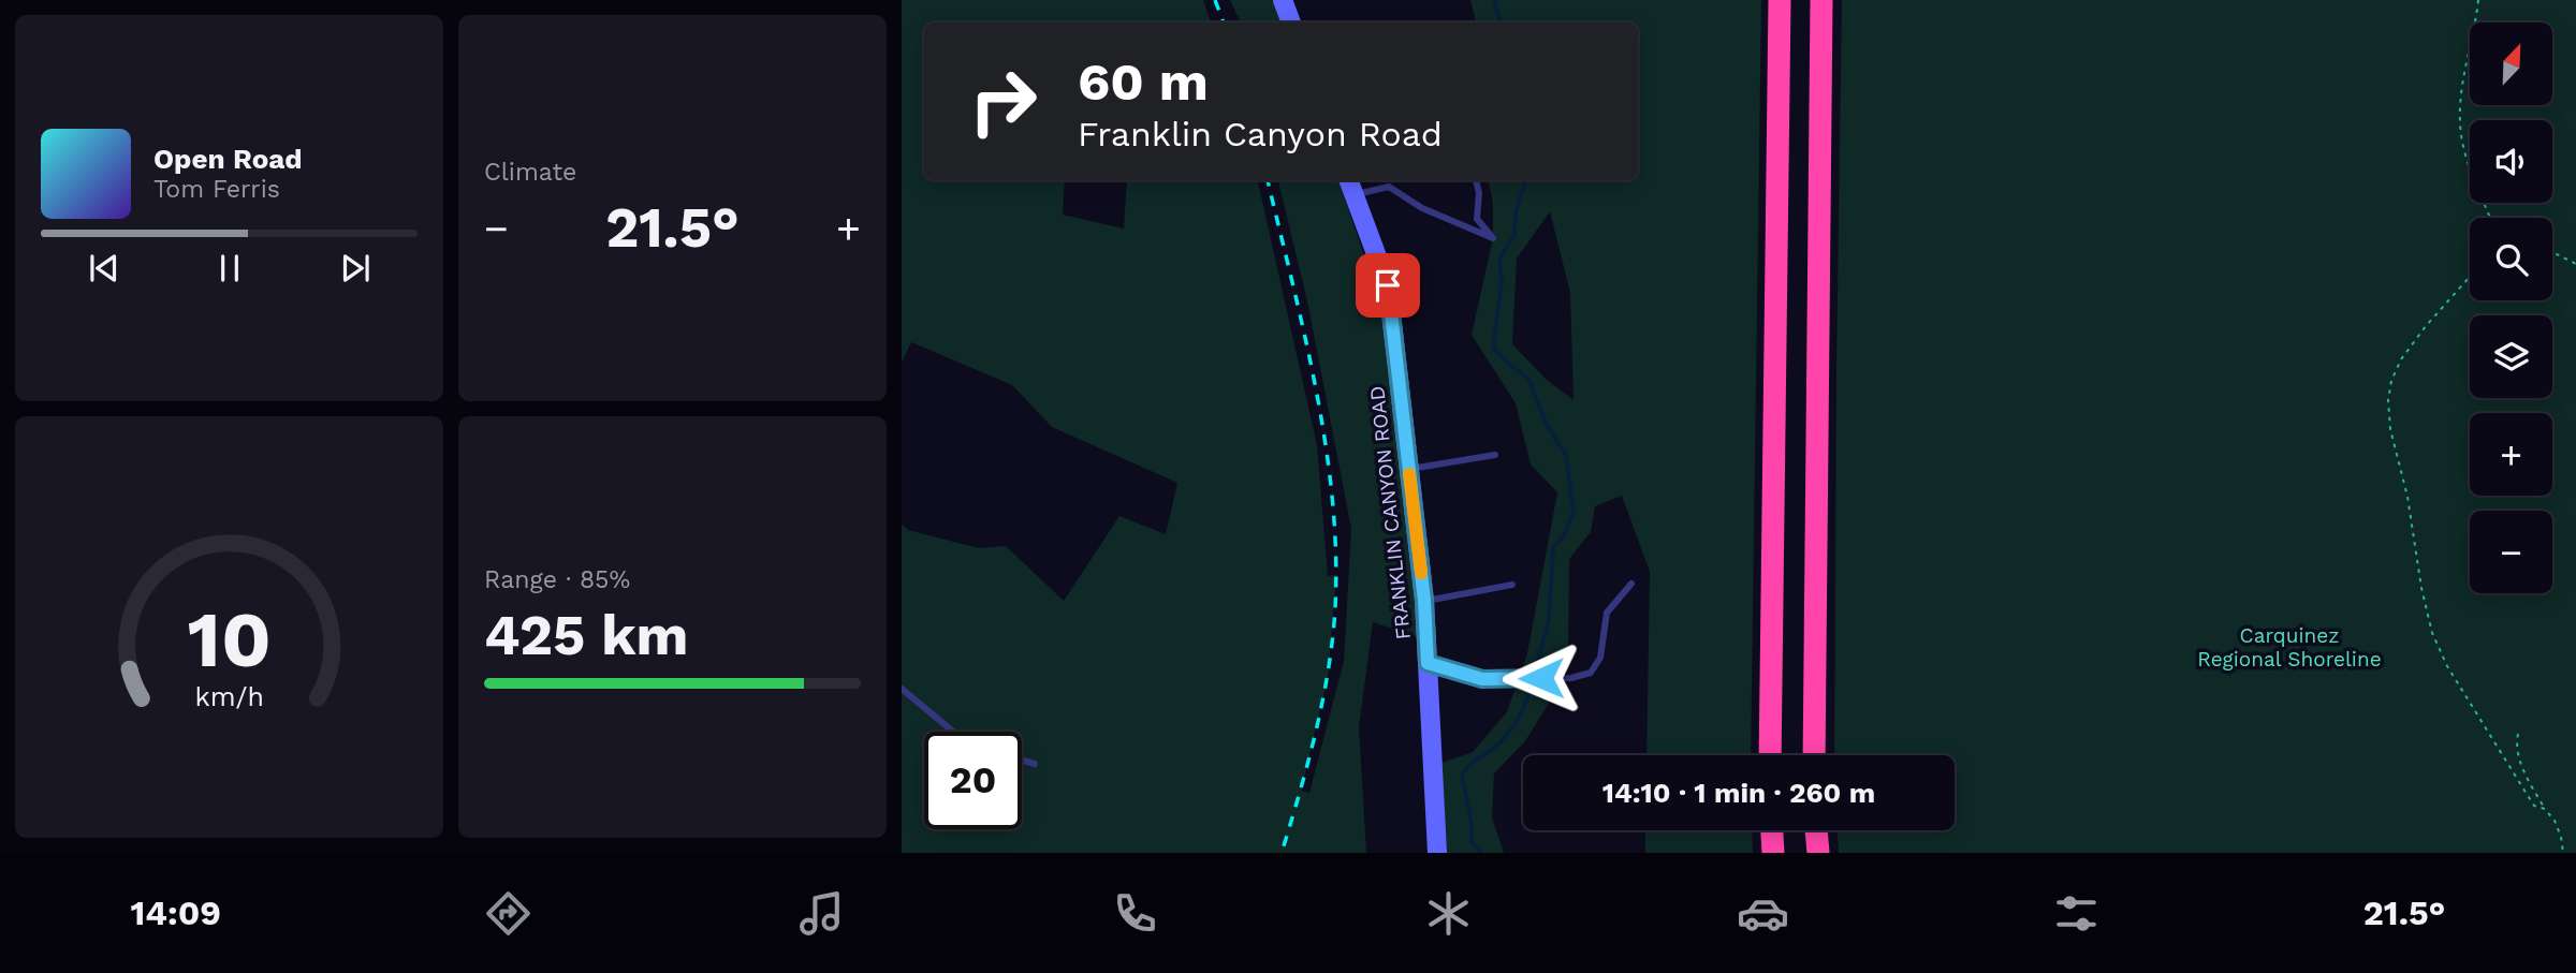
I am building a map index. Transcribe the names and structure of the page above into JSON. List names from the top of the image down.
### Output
{
  "streets": {
    "street": ["FRANKLIN CANYON ROAD"]
  },
  "parks": ["Carquinez Regional Shoreline"],
  "north": "top right",
  "page": {
    "tile": [
      "Climate",
      ["Range · 85%", "425 km"]
    ],
    "map_buttons": ["+", "−"],
    "turn": ["60 m", "Franklin Canyon Road"],
    "song": ["Open Road", "Tom Ferris"],
    "heat": ["−", "21.5°", "+"],
    "limit": "20",
    "trip": "14:10 · 1 min · 260 m",
    "tabs": ["14:09", "21.5°"],
    "gauge": ["10", "km/h"]
  }
}
